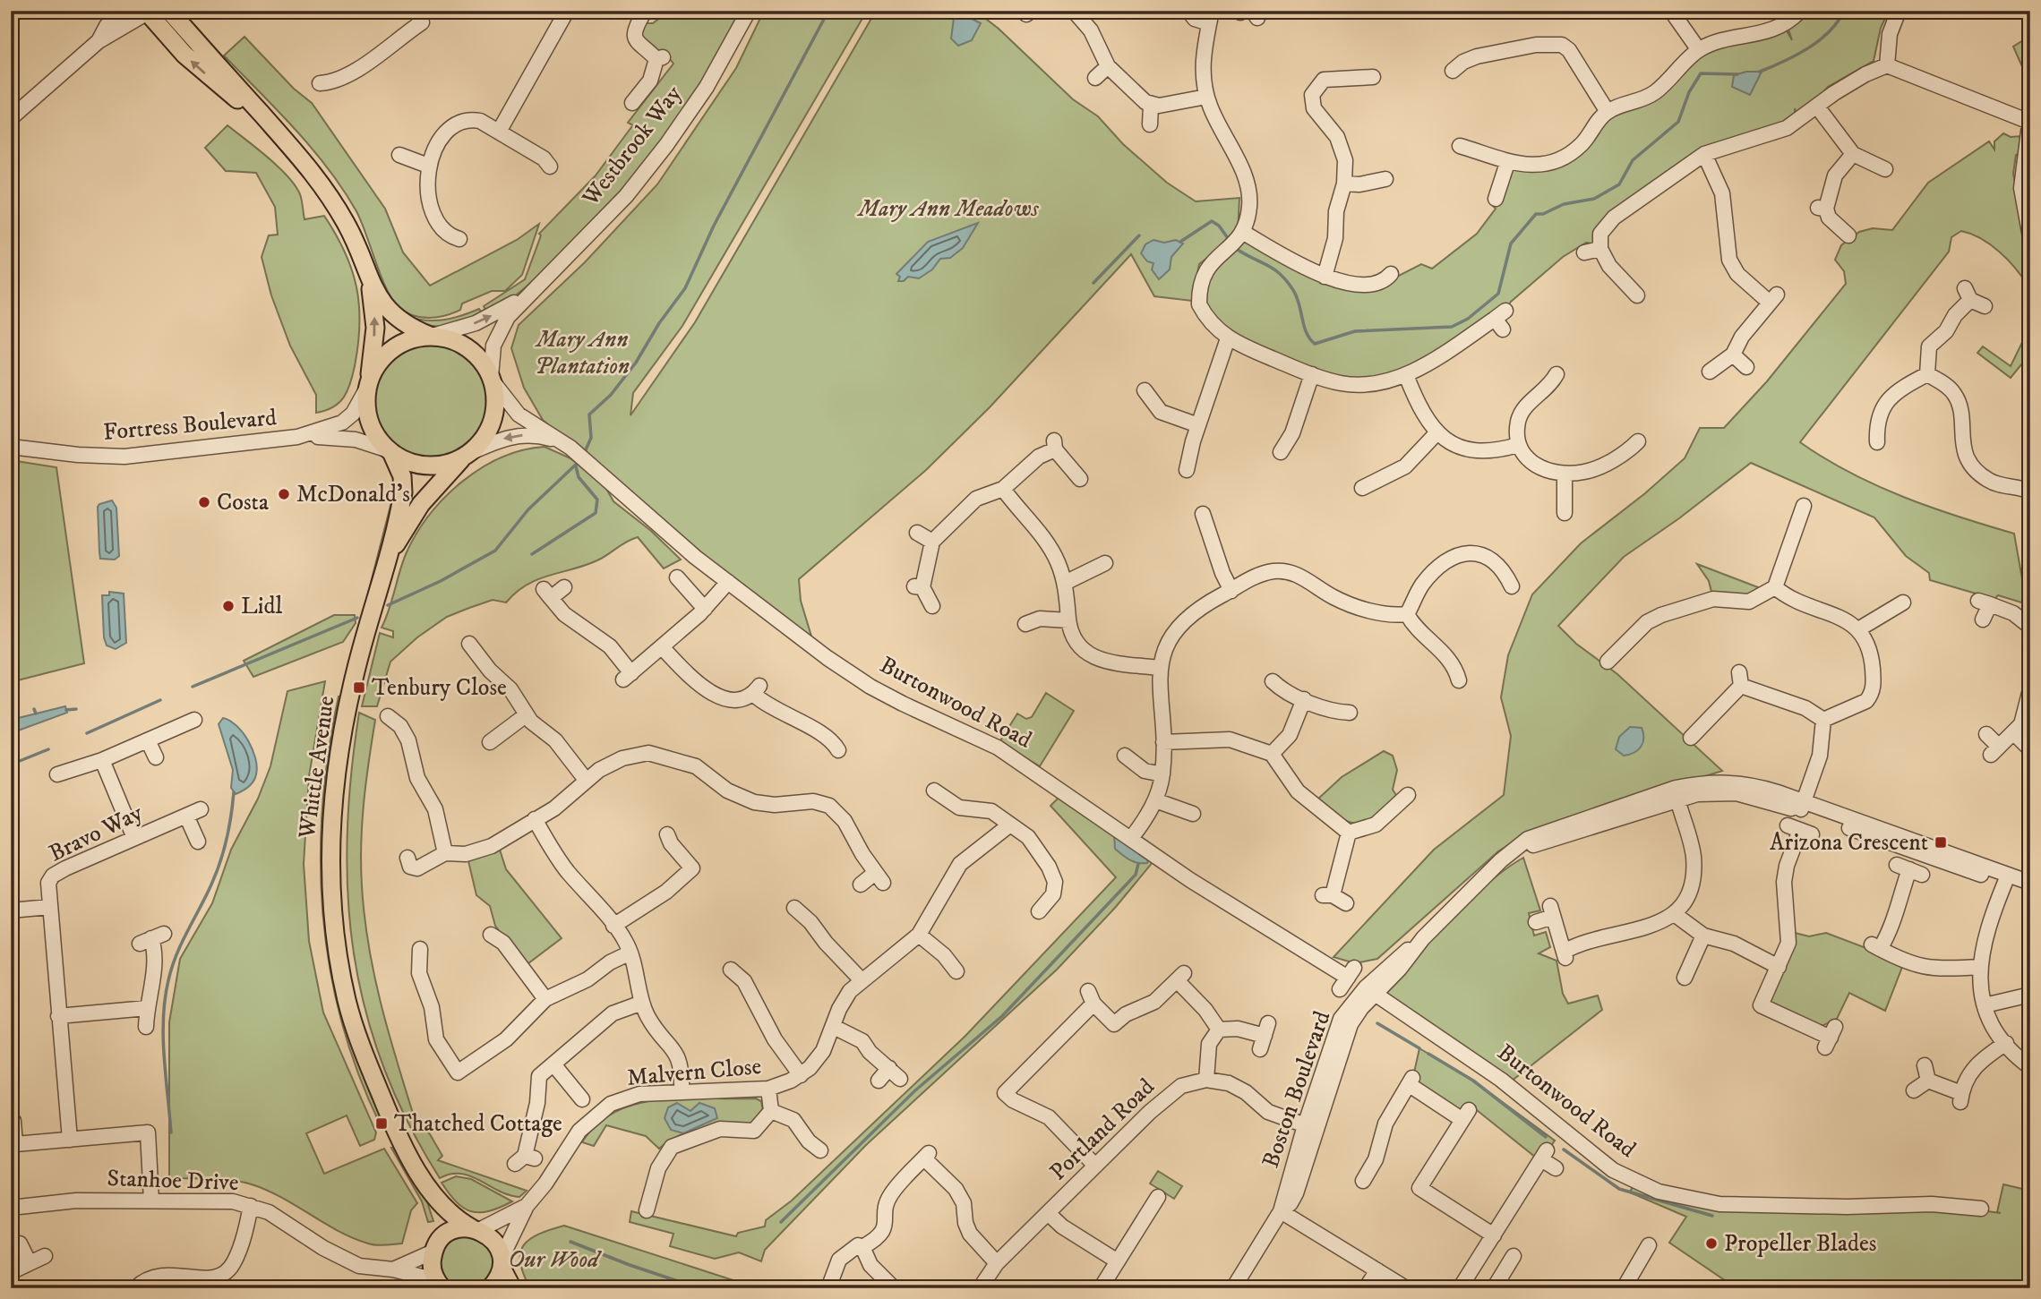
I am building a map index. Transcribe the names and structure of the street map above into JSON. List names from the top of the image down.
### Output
{
  "streets": {
    "main road": ["Whittle Avenue"],
    "street": [
      "Westbrook Way",
      "Fortress Boulevard",
      "Burtonwood Road",
      "Bravo Way",
      "Malvern Close",
      "Boston Boulevard",
      "Portland Road",
      "Stanhoe Drive"
    ]
  },
  "crossings": [
    ["Westbrook Way", "Fortress Boulevard"],
    ["Westbrook Way", "Burtonwood Road"],
    ["Westbrook Way", "Whittle Avenue"],
    ["Fortress Boulevard", "Burtonwood Road"],
    ["Fortress Boulevard", "Whittle Avenue"],
    ["Burtonwood Road", "Whittle Avenue"],
    ["Burtonwood Road", "Boston Boulevard"],
    ["Whittle Avenue", "Malvern Close"],
    ["Whittle Avenue", "Stanhoe Drive"]
  ],
  "parks": ["Mary Ann Meadows", "Mary Ann Plantation", "Our Wood"],
  "places": {
    "other": [
      "McDonald's",
      "Costa",
      "Lidl",
      "Propeller Blades"
    ],
    "transit": ["Tenbury Close", "Arizona Crescent", "Thatched Cottage"]
  }
}
